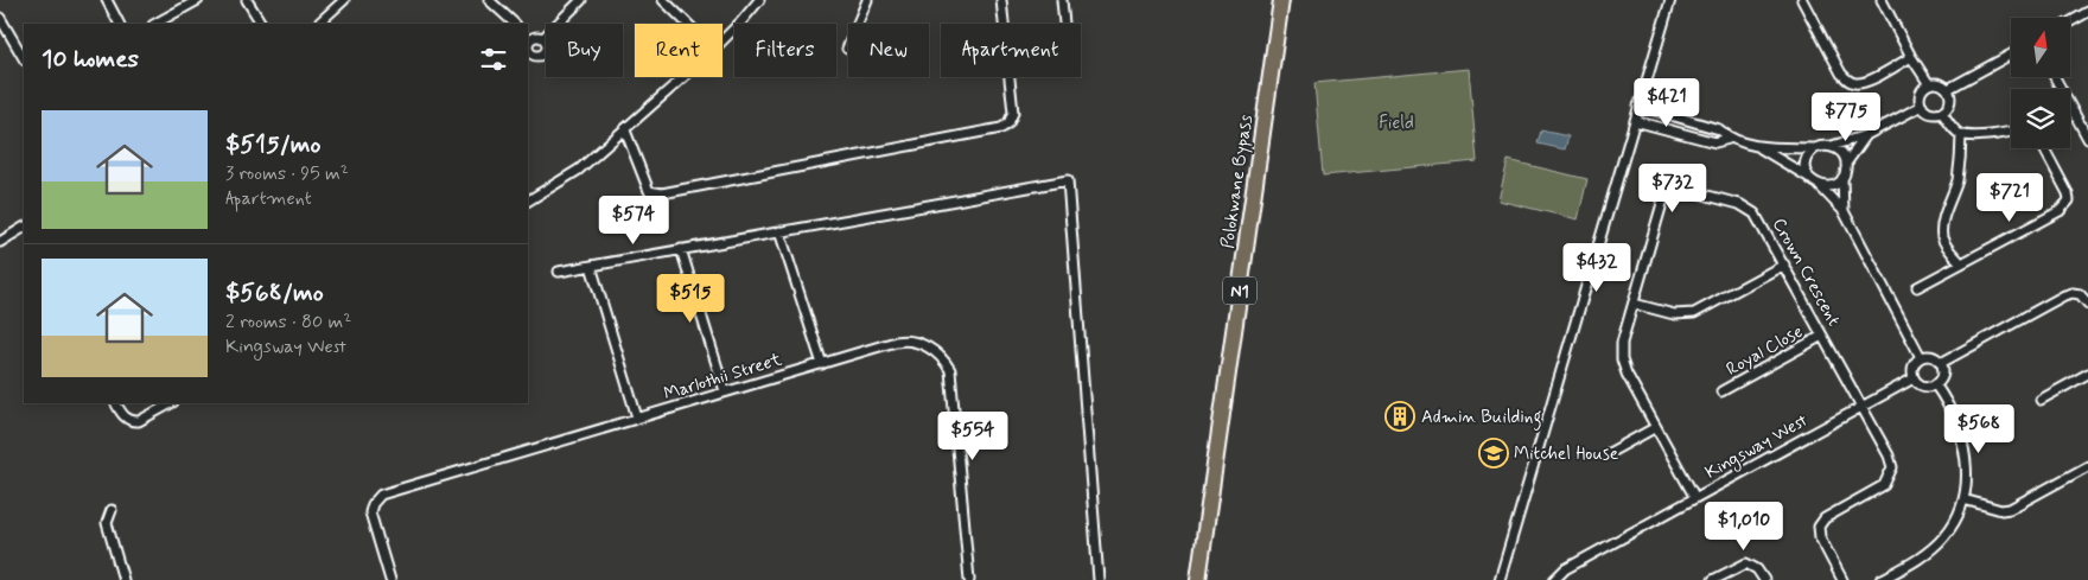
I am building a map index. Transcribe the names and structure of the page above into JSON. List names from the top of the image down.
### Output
{
  "streets": {
    "highway": ["Polokwane Bypass", "N1"],
    "street": [
      "Crown Crescent",
      "Royal Close",
      "Marlothii Street",
      "Kingsway West"
    ]
  },
  "crossings": [
    ["Crown Crescent", "Royal Close"],
    ["Crown Crescent", "Kingsway West"]
  ],
  "parks": ["Field"],
  "places": {
    "building": ["Admin Building"],
    "school or university": ["Mitchel House"]
  },
  "north": "top",
  "page": {
    "chip": [
      "Buy",
      "Rent",
      "Filters",
      "New",
      "Apartment"
    ],
    "heading": "10 homes",
    "price": [
      "$421",
      "$775",
      "$732",
      "$721",
      "$574",
      "$432",
      "$515",
      "$568",
      "$554",
      "$1,010"
    ],
    "list": [
      {
        "name": "$515/mo",
        "note": "3 rooms · 95 m² · Apartment"
      },
      {
        "name": "$568/mo",
        "note": "2 rooms · 80 m² · Kingsway West"
      }
    ]
  }
}
